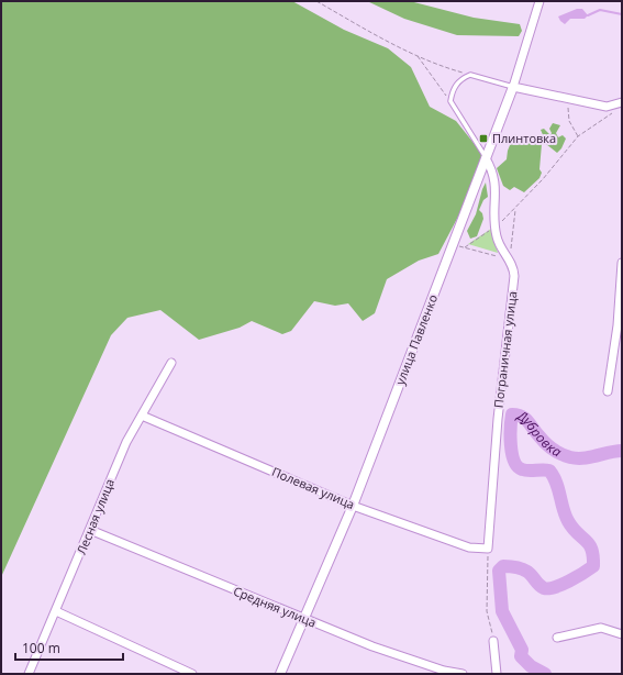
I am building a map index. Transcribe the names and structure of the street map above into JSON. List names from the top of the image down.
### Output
{
  "streets": {
    "street": [
      "улица Павленко",
      "Пограничная улица",
      "Полевая улица",
      "Лесная улица",
      "Средняя улица"
    ]
  },
  "crossings": [
    ["улица Павленко", "Пограничная улица"],
    ["улица Павленко", "Полевая улица"],
    ["улица Павленко", "Средняя улица"],
    ["Пограничная улица", "Полевая улица"],
    ["Полевая улица", "Лесная улица"],
    ["Лесная улица", "Средняя улица"]
  ],
  "water": ["Дубровка"],
  "places": {
    "transit": ["Плинтовка"]
  },
  "scale_bar": "100 m"
}
